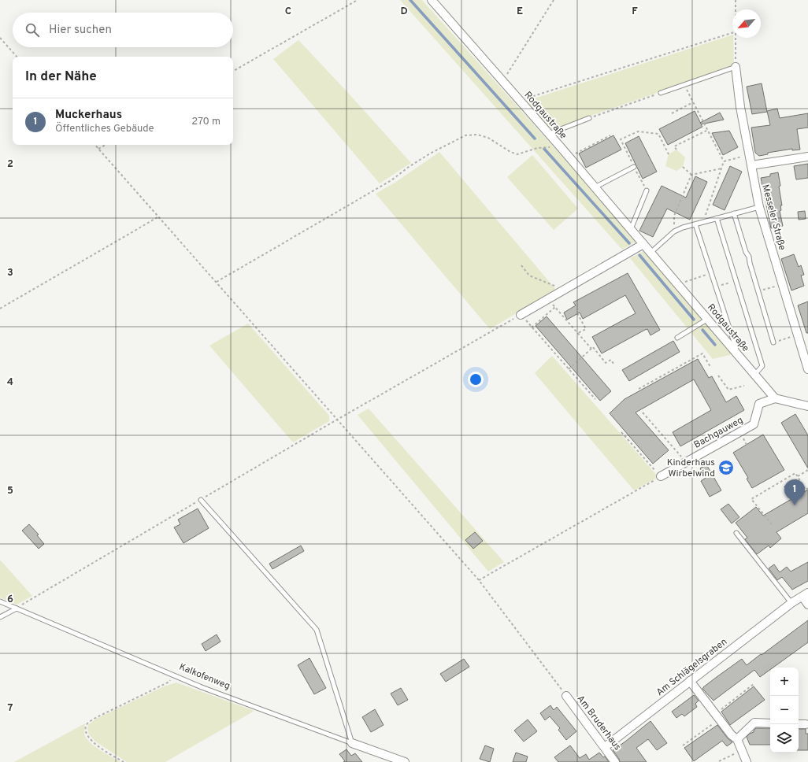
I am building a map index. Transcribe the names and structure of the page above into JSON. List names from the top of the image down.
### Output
{
  "streets": {
    "street": [
      "Rodgaustraße",
      "Messeler Straße",
      "Bachgauweg",
      "Am Schlägelsgraben",
      "Kalkofenweg",
      "Am Bruderhaus"
    ]
  },
  "crossings": [
    ["Rodgaustraße", "Bachgauweg"],
    ["Am Schlägelsgraben", "Am Bruderhaus"]
  ],
  "places": {
    "school or university": ["Kinderhaus Wirbelwind"]
  },
  "north": "bottom left",
  "page": {
    "search": "Hier suchen",
    "heading": "In der Nähe",
    "list": [
      {
        "mark": "1",
        "name": "Muckerhaus",
        "note": "Öffentliches Gebäude",
        "value": "270 m"
      }
    ],
    "pins": "1",
    "map_buttons": ["+", "−"]
  },
  "grid": {
    "columns": [
      "C",
      "D",
      "E",
      "F"
    ],
    "rows": [
      "2",
      "3",
      "4",
      "5",
      "6",
      "7"
    ]
  }
}
